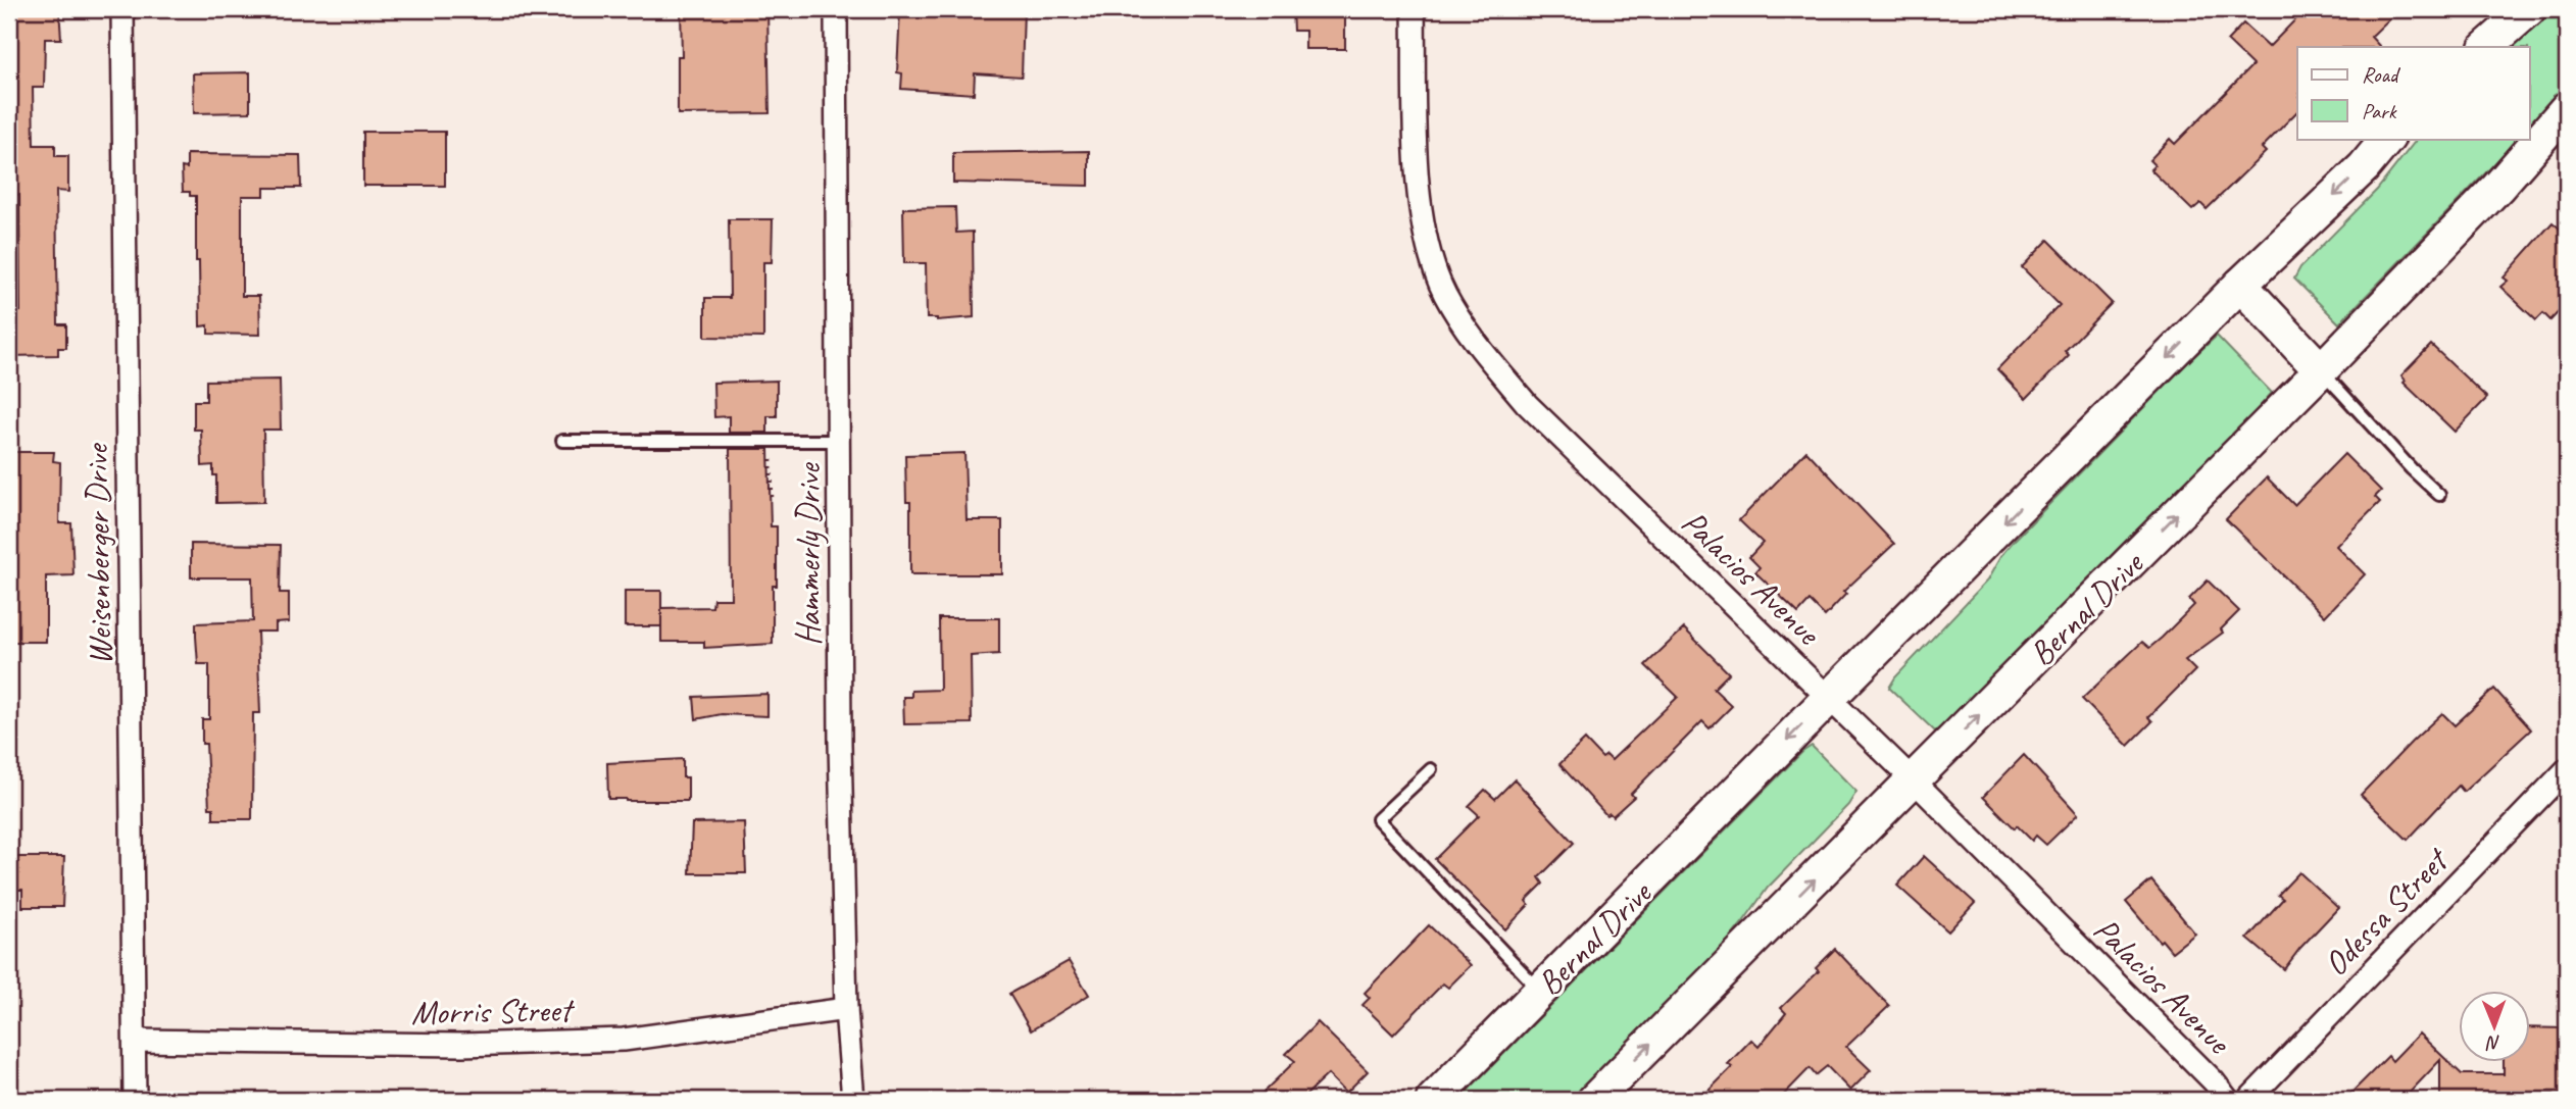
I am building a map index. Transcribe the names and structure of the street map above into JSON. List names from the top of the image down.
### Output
{
  "streets": {
    "street": [
      "Weisenberger Drive",
      "Hammerly Drive",
      "Palacios Avenue",
      "Bernal Drive",
      "Odessa Street",
      "Morris Street"
    ]
  },
  "crossings": [
    ["Weisenberger Drive", "Morris Street"],
    ["Hammerly Drive", "Morris Street"],
    ["Palacios Avenue", "Bernal Drive"]
  ],
  "legend": ["Road", "Park"],
  "north": "bottom"
}
